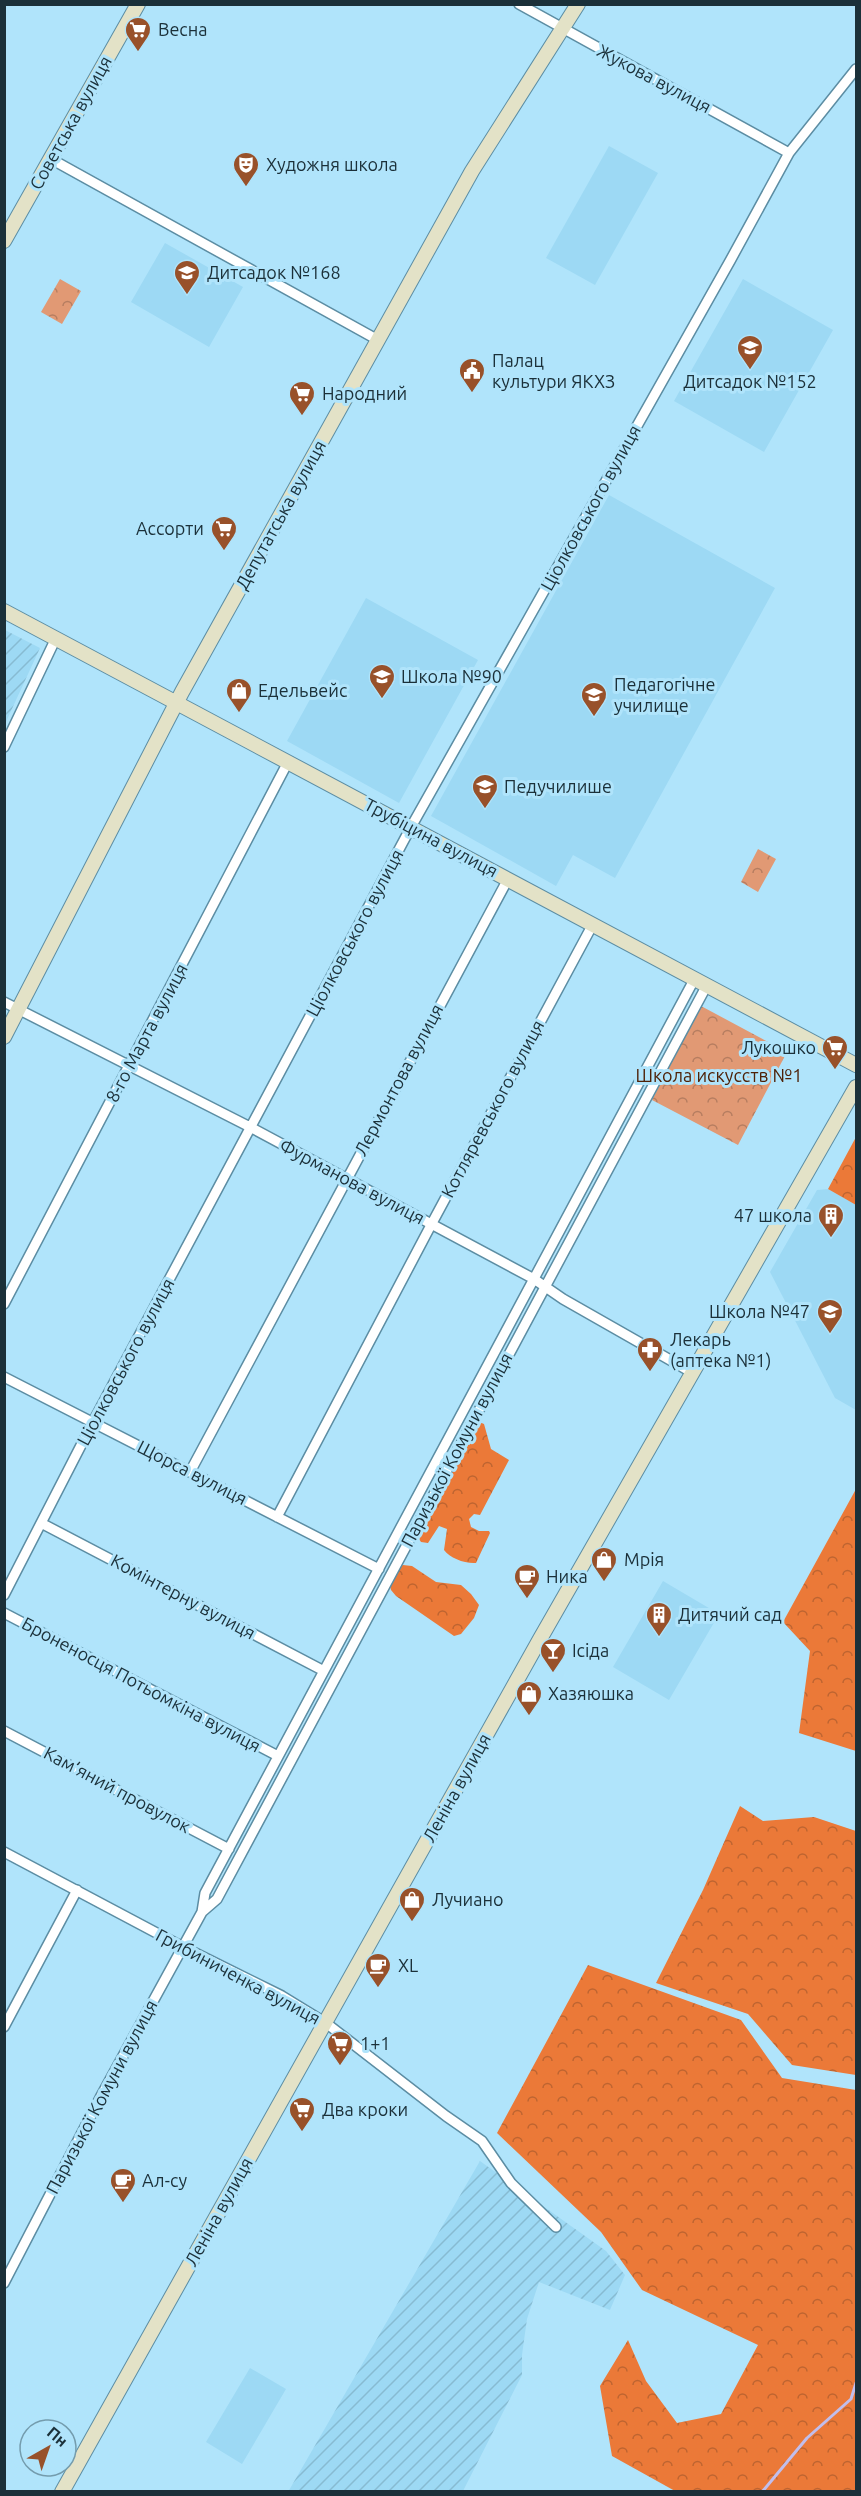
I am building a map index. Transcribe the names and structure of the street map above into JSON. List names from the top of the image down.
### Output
{
  "streets": {
    "street": [
      "Жукова вулиця",
      "Советська вулиця",
      "Ціолковського вулиця",
      "Депутатська вулиця",
      "Трубіцина вулиця",
      "8-го Марта вулиця",
      "Лермонтова вулиця",
      "Котляревського вулиця",
      "Фурманова вулиця",
      "Паризької Комуни вулиця",
      "Щорса вулиця",
      "Комінтерну вулиця",
      "Броненосця Потьомкіна вулиця",
      "Леніна вулиця",
      "Кам’яний провулок",
      "Грибиниченка вулиця"
    ]
  },
  "crossings": [
    ["Жукова вулиця", "Ціолковського вулиця"],
    ["Жукова вулиця", "Депутатська вулиця"],
    ["Ціолковського вулиця", "Трубіцина вулиця"],
    ["Ціолковського вулиця", "Фурманова вулиця"],
    ["Ціолковського вулиця", "Щорса вулиця"],
    ["Ціолковського вулиця", "Комінтерну вулиця"],
    ["Депутатська вулиця", "Трубіцина вулиця"],
    ["Депутатська вулиця", "Фурманова вулиця"],
    ["Трубіцина вулиця", "8-го Марта вулиця"],
    ["Трубіцина вулиця", "Лермонтова вулиця"],
    ["Трубіцина вулиця", "Котляревського вулиця"],
    ["Трубіцина вулиця", "Паризької Комуни вулиця"],
    ["8-го Марта вулиця", "Фурманова вулиця"],
    ["Лермонтова вулиця", "Фурманова вулиця"],
    ["Лермонтова вулиця", "Щорса вулиця"],
    ["Котляревського вулиця", "Фурманова вулиця"],
    ["Котляревського вулиця", "Щорса вулиця"],
    ["Фурманова вулиця", "Паризької Комуни вулиця"],
    ["Фурманова вулиця", "Леніна вулиця"],
    ["Паризької Комуни вулиця", "Щорса вулиця"],
    ["Паризької Комуни вулиця", "Комінтерну вулиця"],
    ["Паризької Комуни вулиця", "Броненосця Потьомкіна вулиця"],
    ["Паризької Комуни вулиця", "Кам’яний провулок"],
    ["Паризької Комуни вулиця", "Грибиниченка вулиця"],
    ["Леніна вулиця", "Грибиниченка вулиця"]
  ],
  "parks": ["Школа искусств №1"],
  "places": {
    "supermarket": [
      "Весна",
      "Народний",
      "Ассорти",
      "Лукошко",
      "1+1",
      "Два кроки"
    ],
    "theatre": ["Художня школа"],
    "school or university": [
      "Дитсадок №168",
      "Дитсадок №152",
      "Школа №90",
      "Педагогічне училище",
      "Педучилише",
      "Школа №47"
    ],
    "public building": ["Палац культури ЯКХЗ"],
    "shop": [
      "Едельвейс",
      "Мрія",
      "Хазяюшка",
      "Лучиано"
    ],
    "building": ["47 школа", "Дитячий сад"],
    "pharmacy": ["Лекарь (аптека №1)"],
    "cafe": ["Ника", "XL", "Ал-су"],
    "bar": ["Ісіда"]
  },
  "north": "top right"
}
